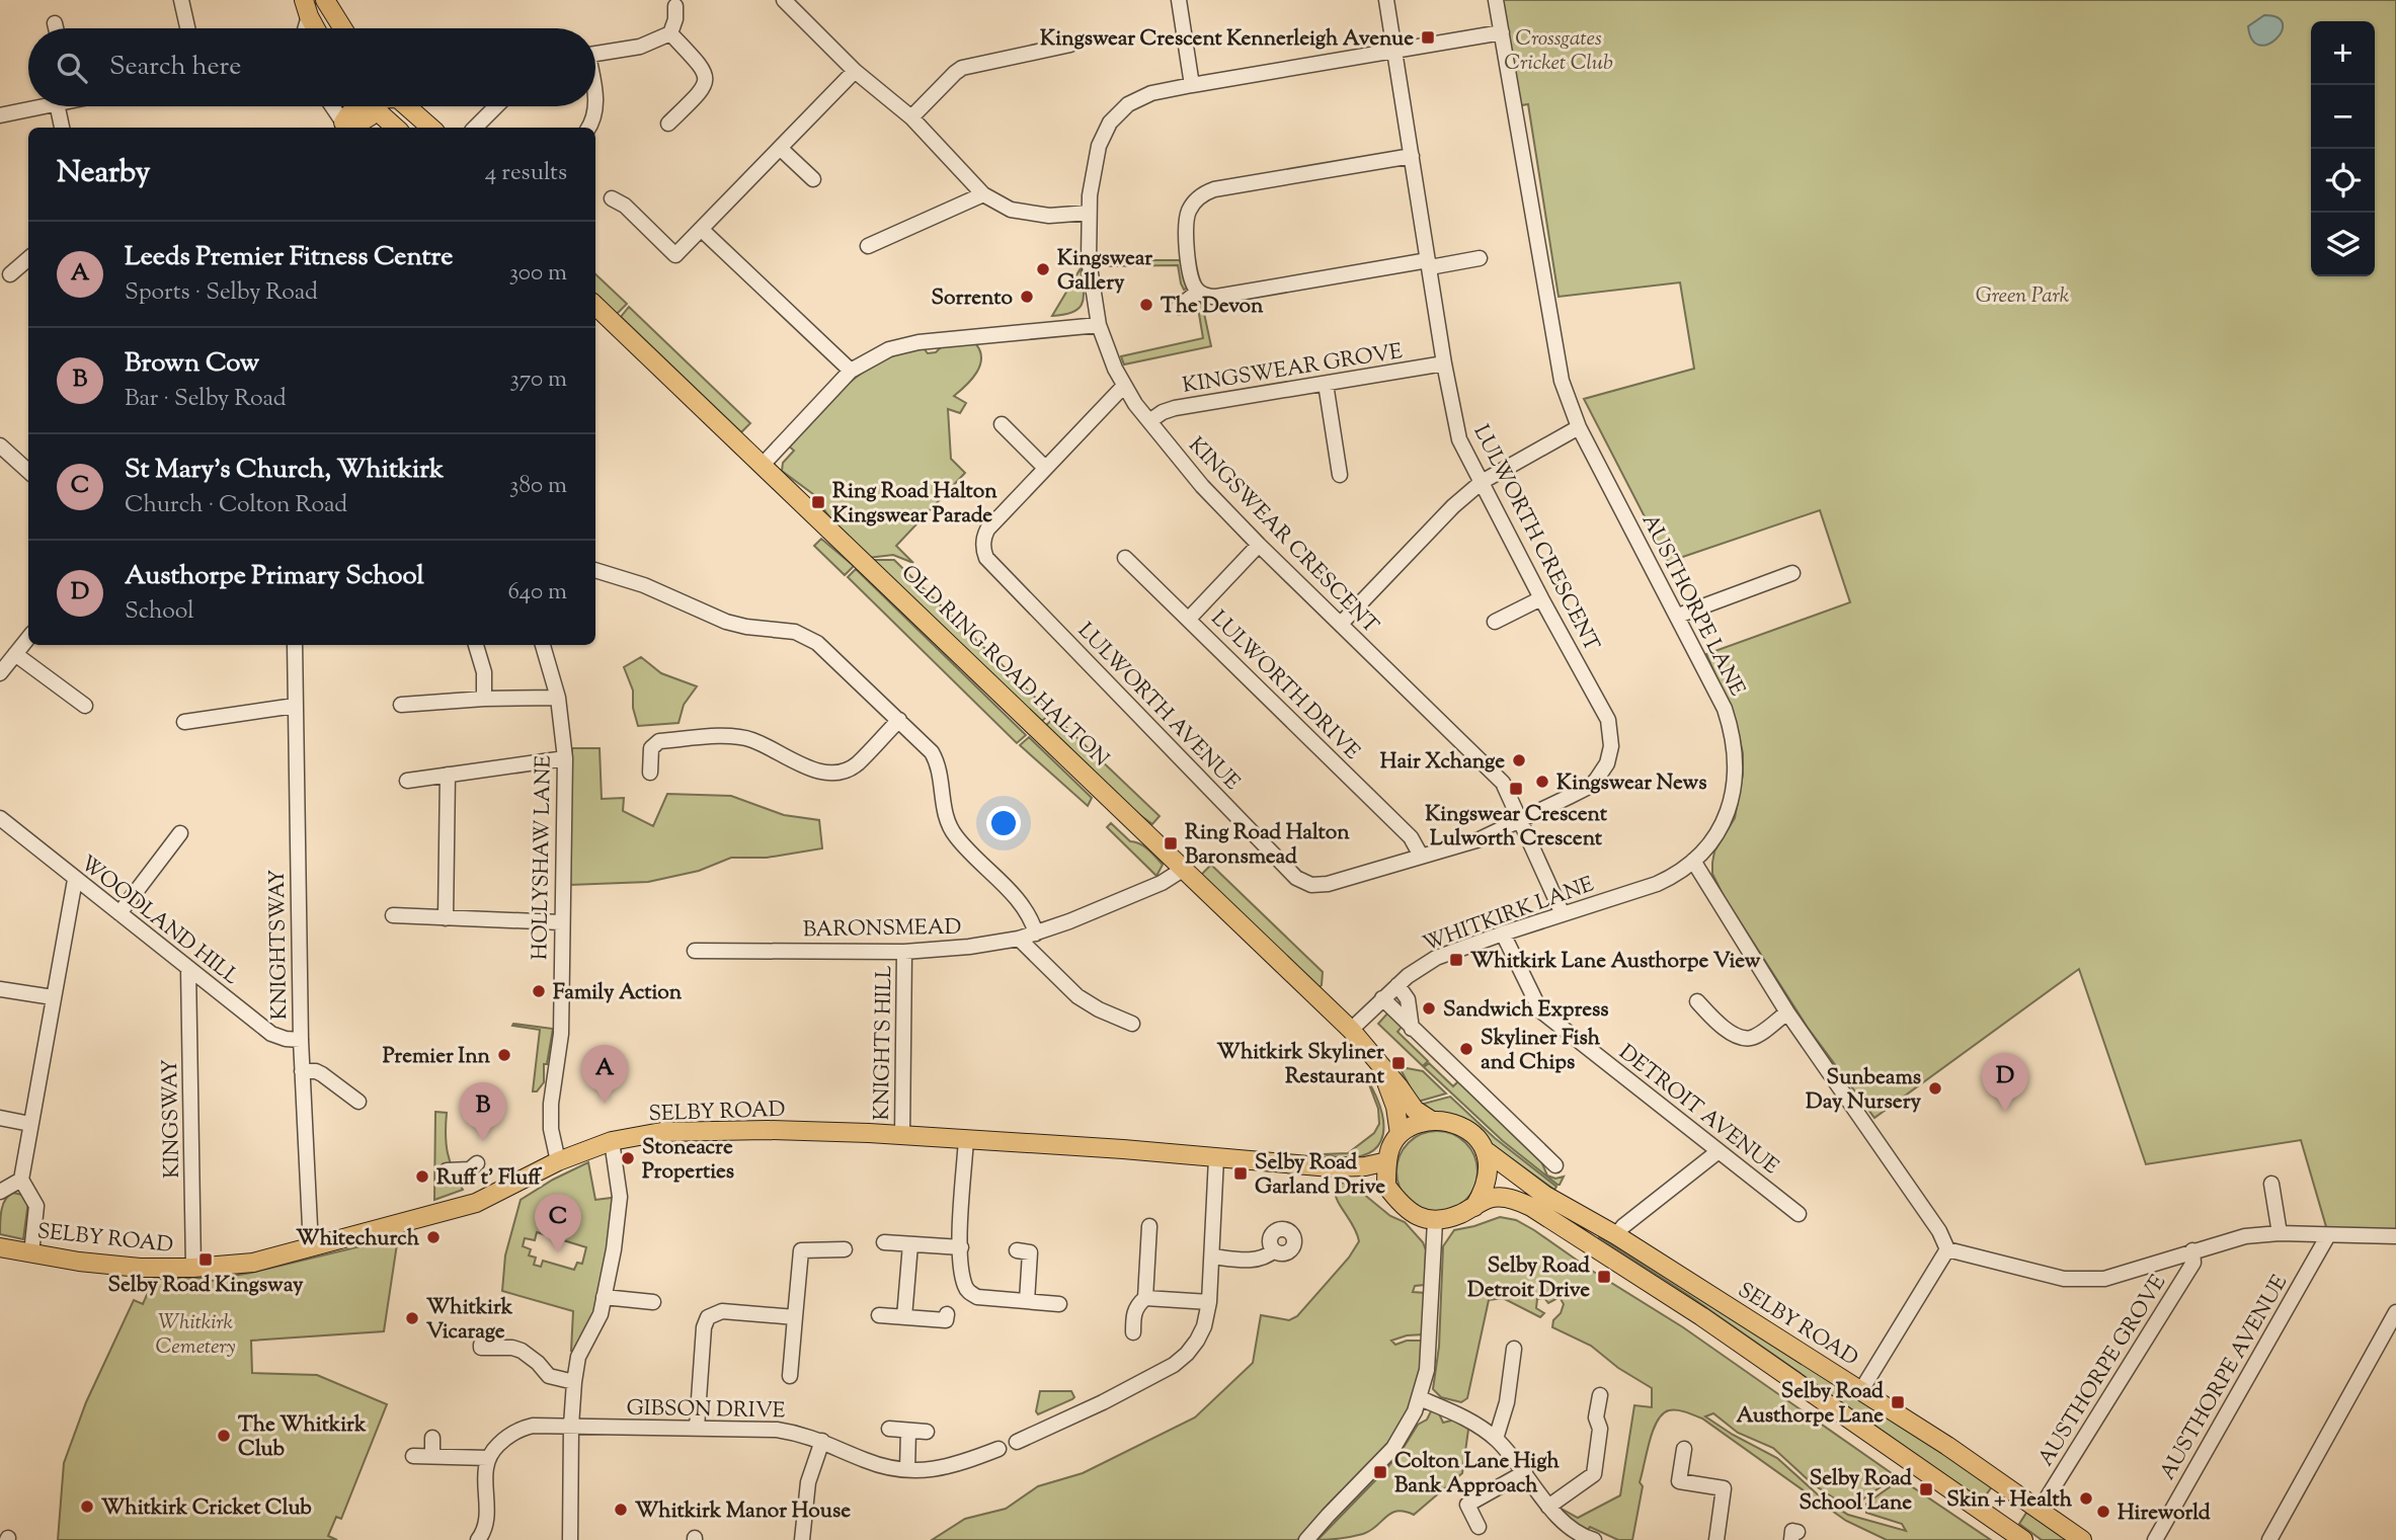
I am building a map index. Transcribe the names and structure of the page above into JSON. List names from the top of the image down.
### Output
{
  "streets": {
    "main road": ["OLD RING ROAD HALTON", "SELBY ROAD"],
    "street": [
      "KINGSWEAR GROVE",
      "KINGSWEAR CRESCENT",
      "LULWORTH CRESCENT",
      "AUSTHORPE LANE",
      "LULWORTH DRIVE",
      "LULWORTH AVENUE",
      "HOLLYSHAW LANE",
      "WHITKIRK LANE",
      "WOODLAND HILL",
      "BARONSMEAD",
      "KNIGHTSWAY",
      "KNIGHTS HILL",
      "DETROIT AVENUE",
      "KINGSWAY",
      "AUSTHORPE GROVE",
      "AUSTHORPE AVENUE",
      "GIBSON DRIVE"
    ]
  },
  "crossings": [
    ["KINGSWEAR GROVE", "KINGSWEAR CRESCENT"],
    ["KINGSWEAR GROVE", "LULWORTH CRESCENT"],
    ["KINGSWEAR CRESCENT", "LULWORTH CRESCENT"],
    ["KINGSWEAR CRESCENT", "AUSTHORPE LANE"],
    ["KINGSWEAR CRESCENT", "LULWORTH DRIVE"],
    ["KINGSWEAR CRESCENT", "LULWORTH AVENUE"],
    ["KINGSWEAR CRESCENT", "WHITKIRK LANE"],
    ["LULWORTH CRESCENT", "LULWORTH AVENUE"],
    ["AUSTHORPE LANE", "WHITKIRK LANE"],
    ["OLD RING ROAD HALTON", "WHITKIRK LANE"],
    ["OLD RING ROAD HALTON", "BARONSMEAD"],
    ["OLD RING ROAD HALTON", "SELBY ROAD"],
    ["LULWORTH DRIVE", "LULWORTH AVENUE"],
    ["HOLLYSHAW LANE", "SELBY ROAD"],
    ["WHITKIRK LANE", "DETROIT AVENUE"],
    ["WOODLAND HILL", "KNIGHTSWAY"],
    ["WOODLAND HILL", "KINGSWAY"],
    ["BARONSMEAD", "KNIGHTS HILL"],
    ["KNIGHTSWAY", "SELBY ROAD"],
    ["KNIGHTS HILL", "SELBY ROAD"],
    ["SELBY ROAD", "KINGSWAY"],
    ["SELBY ROAD", "AUSTHORPE GROVE"]
  ],
  "parks": ["Crossgates Cricket Club", "Green Park", "Whitkirk Cemetery"],
  "places": {
    "transit": [
      "Kingswear Crescent Kennerleigh Avenue",
      "Ring Road Halton Kingswear Parade",
      "Kingswear Crescent Lulworth Crescent",
      "Ring Road Halton Baronsmead",
      "Whitkirk Lane Austhorpe View",
      "Whitkirk Skyliner Restaurant",
      "Selby Road Garland Drive",
      "Selby Road Kingsway",
      "Selby Road Detroit Drive",
      "Selby Road Austhorpe Lane",
      "Colton Lane High Bank Approach",
      "Selby Road School Lane"
    ],
    "other": [
      "Kingswear Gallery",
      "Sorrento",
      "The Devon",
      "Hair Xchange",
      "Kingswear News",
      "Family Action",
      "Sandwich Express",
      "Skyliner Fish and Chips",
      "Premier Inn",
      "Sunbeams Day Nursery",
      "Stoneacre Properties",
      "Ruff t' Fluff",
      "Whitechurch",
      "Whitkirk Vicarage",
      "The Whitkirk Club",
      "Skin + Health",
      "Whitkirk Cricket Club",
      "Whitkirk Manor House",
      "Hireworld"
    ]
  },
  "page": {
    "map_buttons": ["+", "−"],
    "search": "Search here",
    "heading": ["Nearby", "4 results"],
    "list": [
      {
        "mark": "A",
        "name": "Leeds Premier Fitness Centre",
        "note": "Sports · Selby Road",
        "value": "300 m"
      },
      {
        "mark": "B",
        "name": "Brown Cow",
        "note": "Bar · Selby Road",
        "value": "370 m"
      },
      {
        "mark": "C",
        "name": "St Mary's Church, Whitkirk",
        "note": "Church · Colton Road",
        "value": "380 m"
      },
      {
        "mark": "D",
        "name": "Austhorpe Primary School",
        "note": "School",
        "value": "640 m"
      }
    ],
    "pins": [
      "A",
      "D",
      "B",
      "C"
    ]
  }
}
